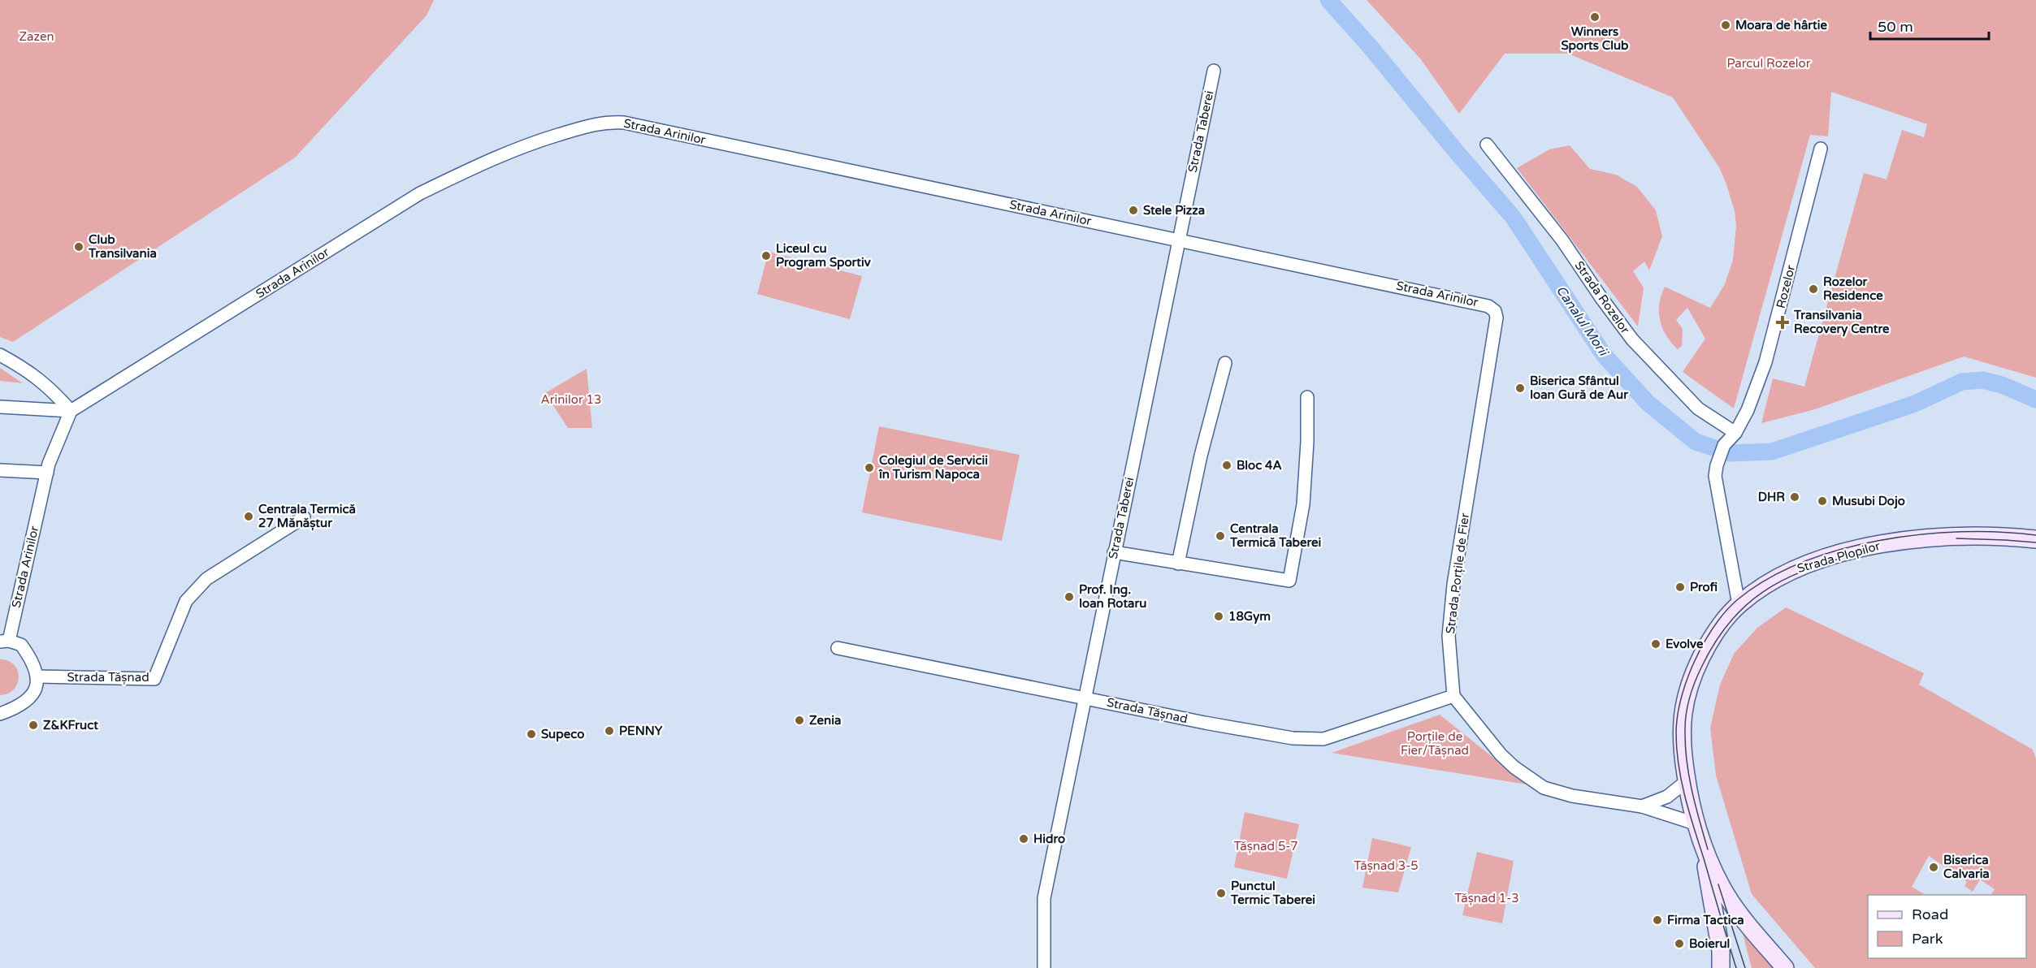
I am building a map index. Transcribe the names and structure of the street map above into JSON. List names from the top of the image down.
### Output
{
  "streets": {
    "main road": ["Strada Plopilor"],
    "street": [
      "Strada Arinilor",
      "Strada Taberei",
      "Rozelor",
      "Strada Rozelor",
      "Strada Porțile de Fier",
      "Strada Tășnad"
    ]
  },
  "crossings": [
    ["Strada Arinilor", "Strada Taberei"],
    ["Strada Arinilor", "Strada Porțile de Fier"],
    ["Strada Arinilor", "Strada Tășnad"],
    ["Strada Taberei", "Strada Tășnad"],
    ["Rozelor", "Strada Rozelor"],
    ["Rozelor", "Strada Plopilor"],
    ["Strada Porțile de Fier", "Strada Tășnad"]
  ],
  "water": ["Canalul Morii"],
  "parks": [
    "Zazen",
    "Parcul Rozelor",
    "Arinilor 13",
    "Porțile de Fier/Tășnad",
    "Tășnad 5-7",
    "Tășnad 3-5",
    "Tășnad 1-3"
  ],
  "places": {
    "other": [
      "Winners Sports Club",
      "Moara de hârtie",
      "Stele Pizza",
      "Club Transilvania",
      "Liceul cu Program Sportiv",
      "Rozelor Residence",
      "Biserica Sfântul Ioan Gură de Aur",
      "Bloc 4A",
      "Colegiul de Servicii în Turism Napoca",
      "DHR",
      "Musubi Dojo",
      "Centrala Termică 27 Mănăștur",
      "Centrala Termică Taberei",
      "Profi",
      "Prof. Ing. Ioan Rotaru",
      "18Gym",
      "Evolve",
      "Zenia",
      "Z&KFruct",
      "PENNY",
      "Supeco",
      "Hidro",
      "Biserica Calvaria",
      "Punctul Termic Taberei",
      "Firma Tactica",
      "Boierul"
    ],
    "health": ["Transilvania Recovery Centre"]
  },
  "legend": ["Road", "Park"],
  "scale_bar": "50 m"
}
